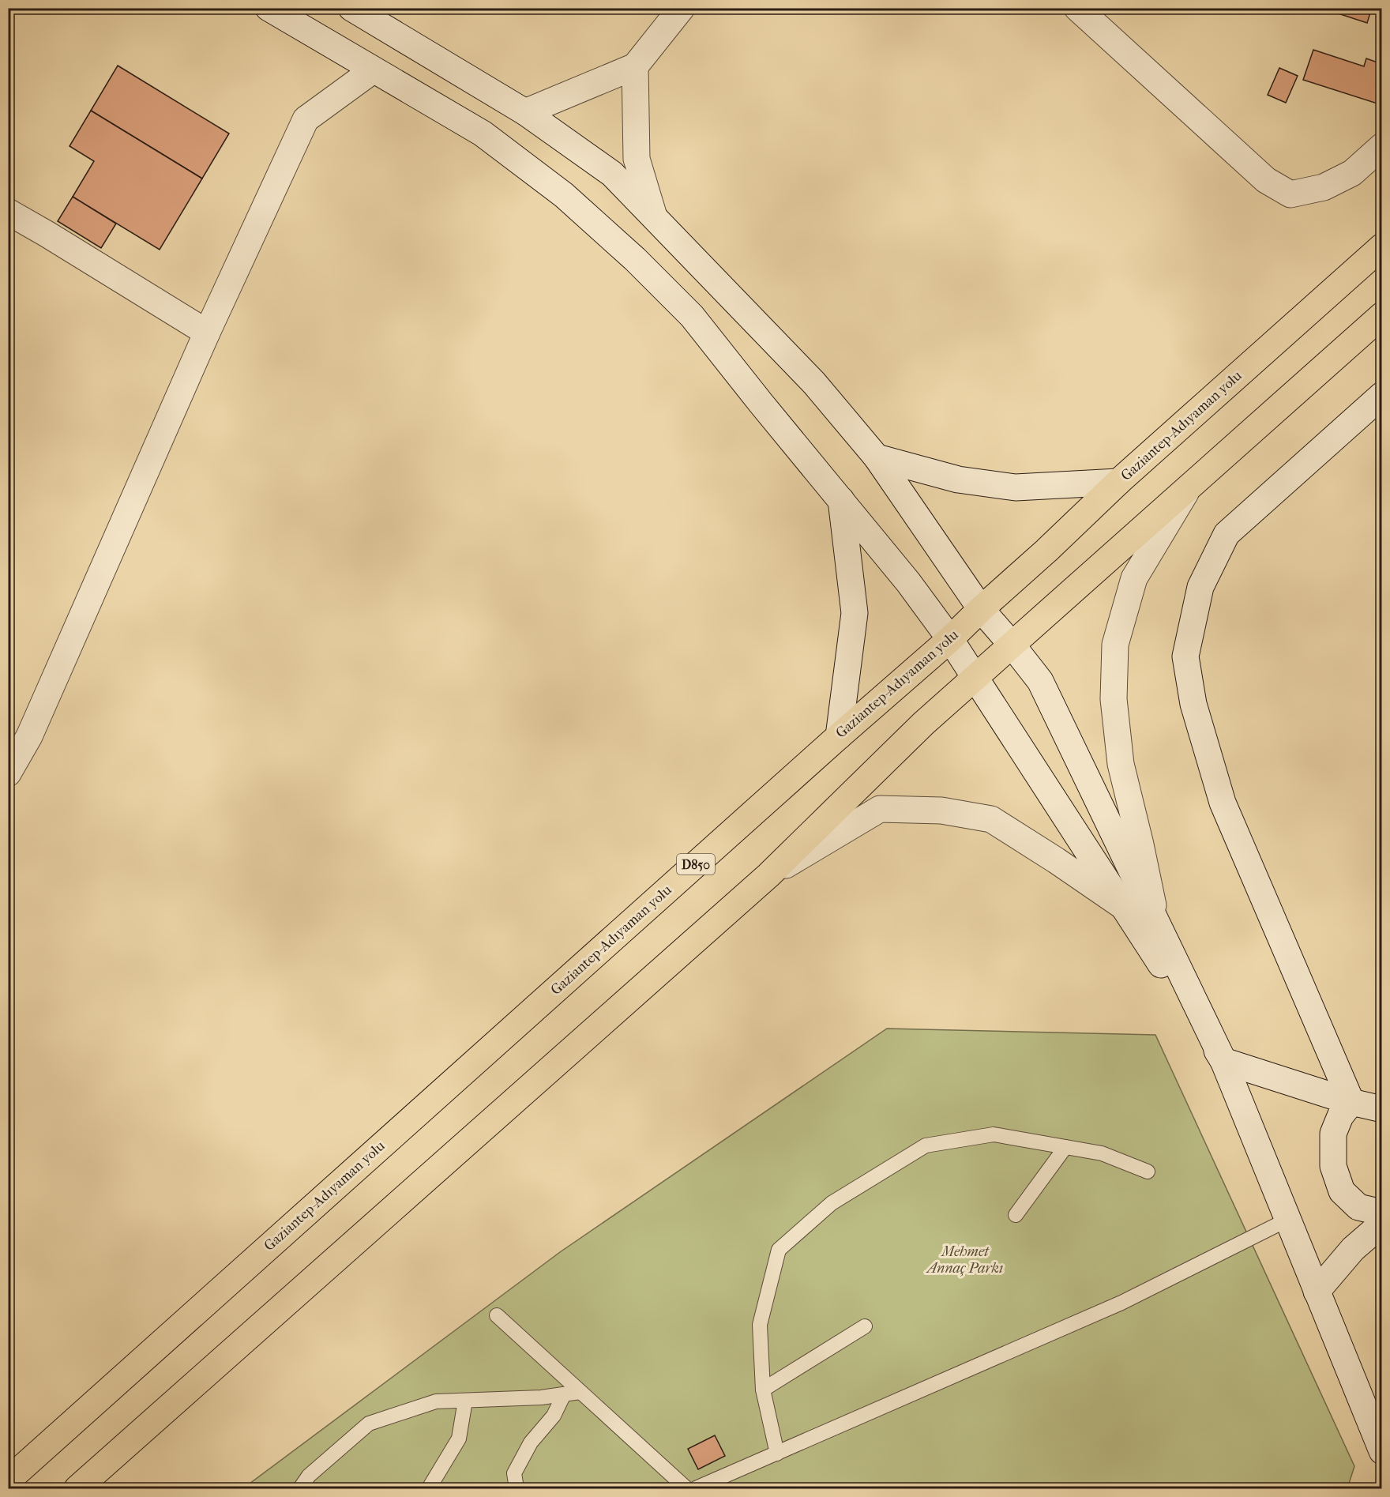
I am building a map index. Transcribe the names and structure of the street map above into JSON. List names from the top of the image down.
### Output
{
  "streets": {
    "highway": ["Gaziantep-Adıyaman yolu", "D850"]
  },
  "parks": ["Mehmet Annaç Parkı"]
}
